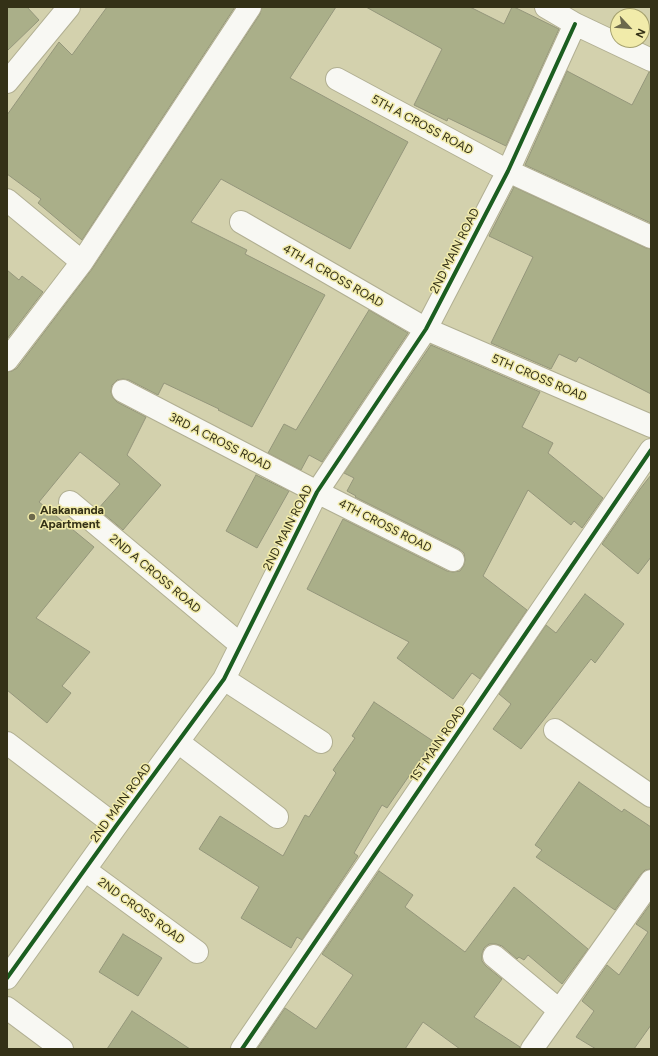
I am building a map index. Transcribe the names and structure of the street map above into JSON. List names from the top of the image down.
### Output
{
  "streets": {
    "street": [
      "5TH A CROSS ROAD",
      "2ND MAIN ROAD",
      "4TH A CROSS ROAD",
      "5TH CROSS ROAD",
      "3RD A CROSS ROAD",
      "4TH CROSS ROAD",
      "2ND A CROSS ROAD",
      "1ST MAIN ROAD",
      "2ND CROSS ROAD"
    ]
  },
  "crossings": [
    ["5TH A CROSS ROAD", "2ND MAIN ROAD"],
    ["2ND MAIN ROAD", "4TH A CROSS ROAD"],
    ["2ND MAIN ROAD", "5TH CROSS ROAD"],
    ["2ND MAIN ROAD", "3RD A CROSS ROAD"],
    ["2ND MAIN ROAD", "4TH CROSS ROAD"],
    ["2ND MAIN ROAD", "2ND A CROSS ROAD"],
    ["2ND MAIN ROAD", "2ND CROSS ROAD"],
    ["4TH A CROSS ROAD", "5TH CROSS ROAD"],
    ["3RD A CROSS ROAD", "4TH CROSS ROAD"]
  ],
  "places": ["Alakananda Apartment"],
  "north": "bottom right"
}
